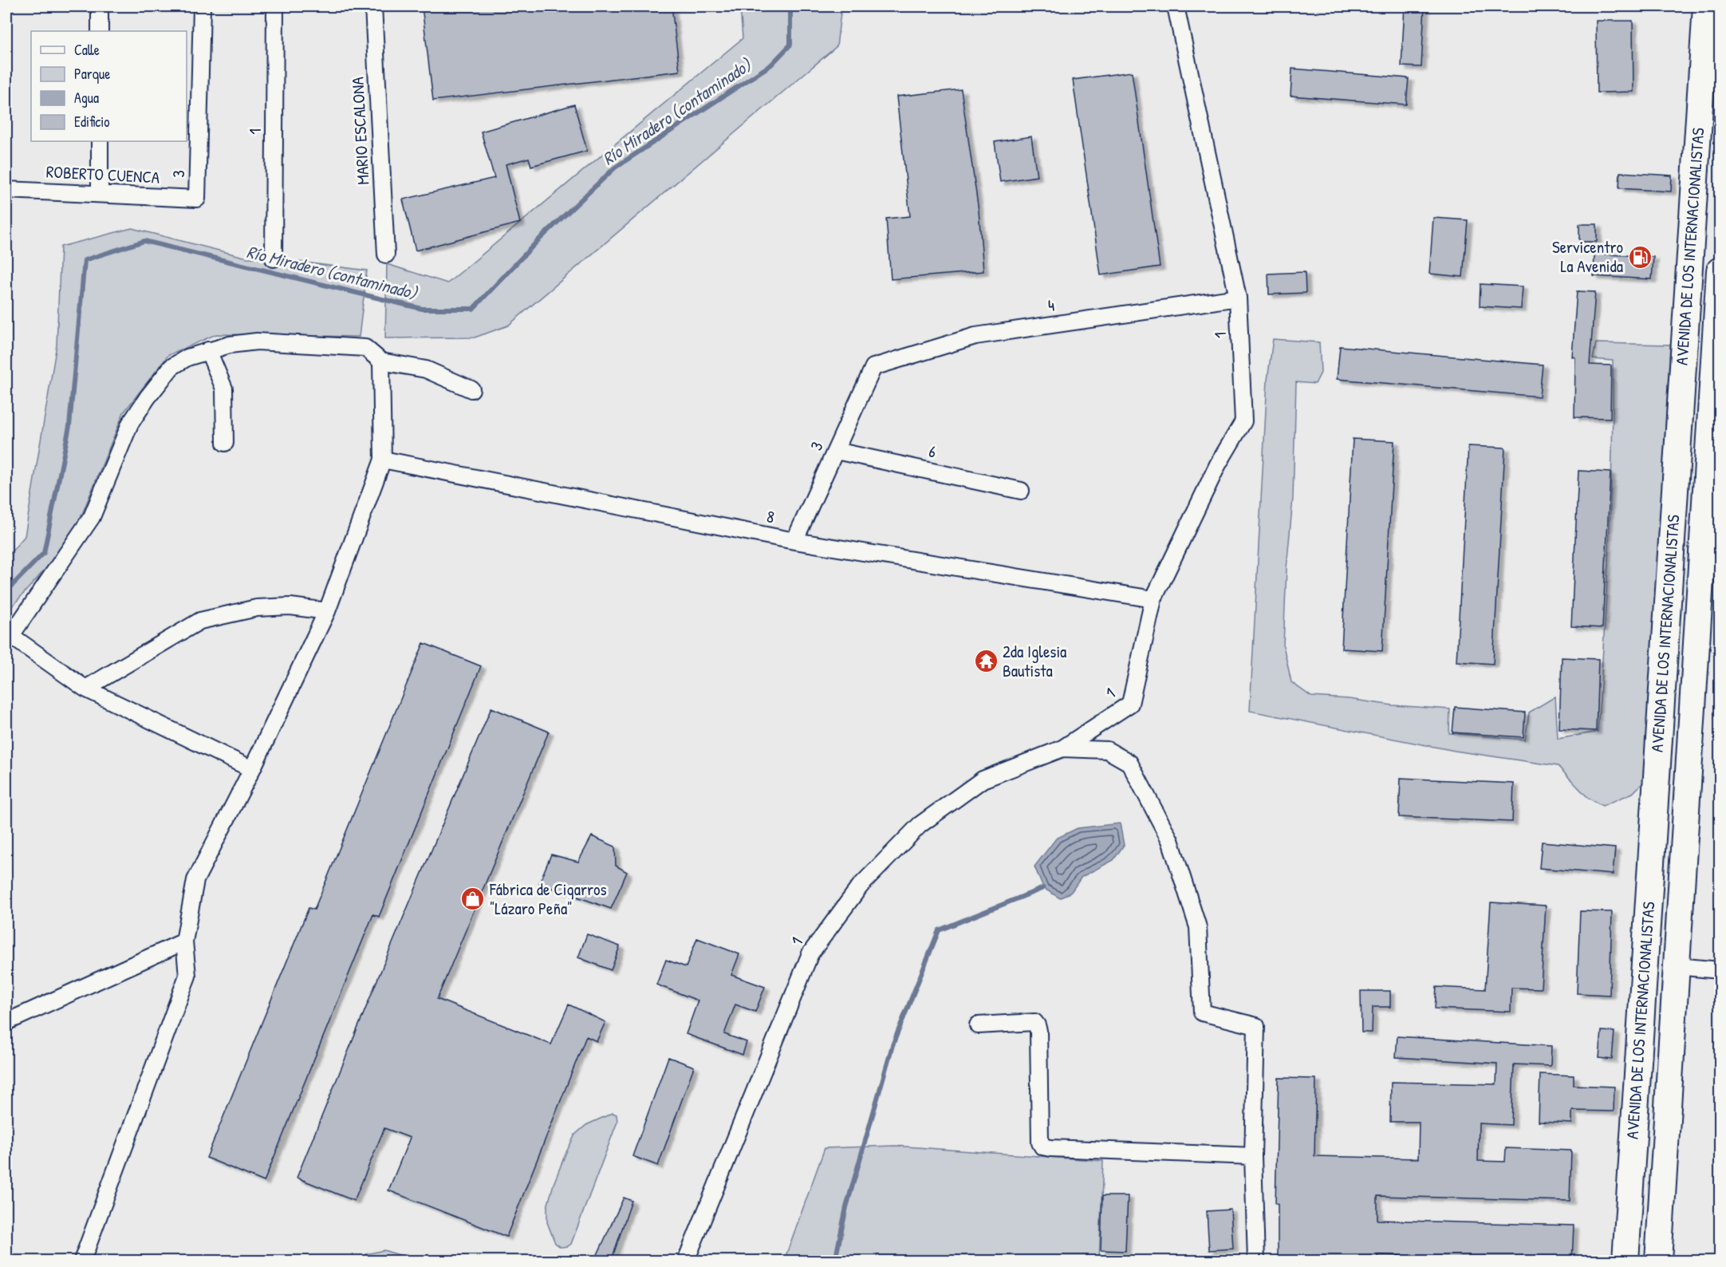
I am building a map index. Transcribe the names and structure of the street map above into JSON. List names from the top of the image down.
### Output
{
  "streets": {
    "highway": ["AVENIDA DE LOS INTERNACIONALISTAS"],
    "street": [
      "MARIO ESCALONA",
      "1",
      "3",
      "ROBERTO CUENCA",
      "4",
      "6",
      "8"
    ]
  },
  "crossings": [
    ["1", "4"],
    ["1", "8"],
    ["3", "ROBERTO CUENCA"],
    ["3", "4"],
    ["3", "6"],
    ["3", "8"]
  ],
  "water": ["Río Miradero (contaminado)"],
  "places": {
    "fuel station": ["Servicentro La Avenida"],
    "temple": ["2da Iglesia Bautista"],
    "shop": ["Fábrica de Cigarros \"Lázaro Peña\""]
  },
  "legend": [
    "Calle",
    "Parque",
    "Agua",
    "Edificio"
  ]
}
